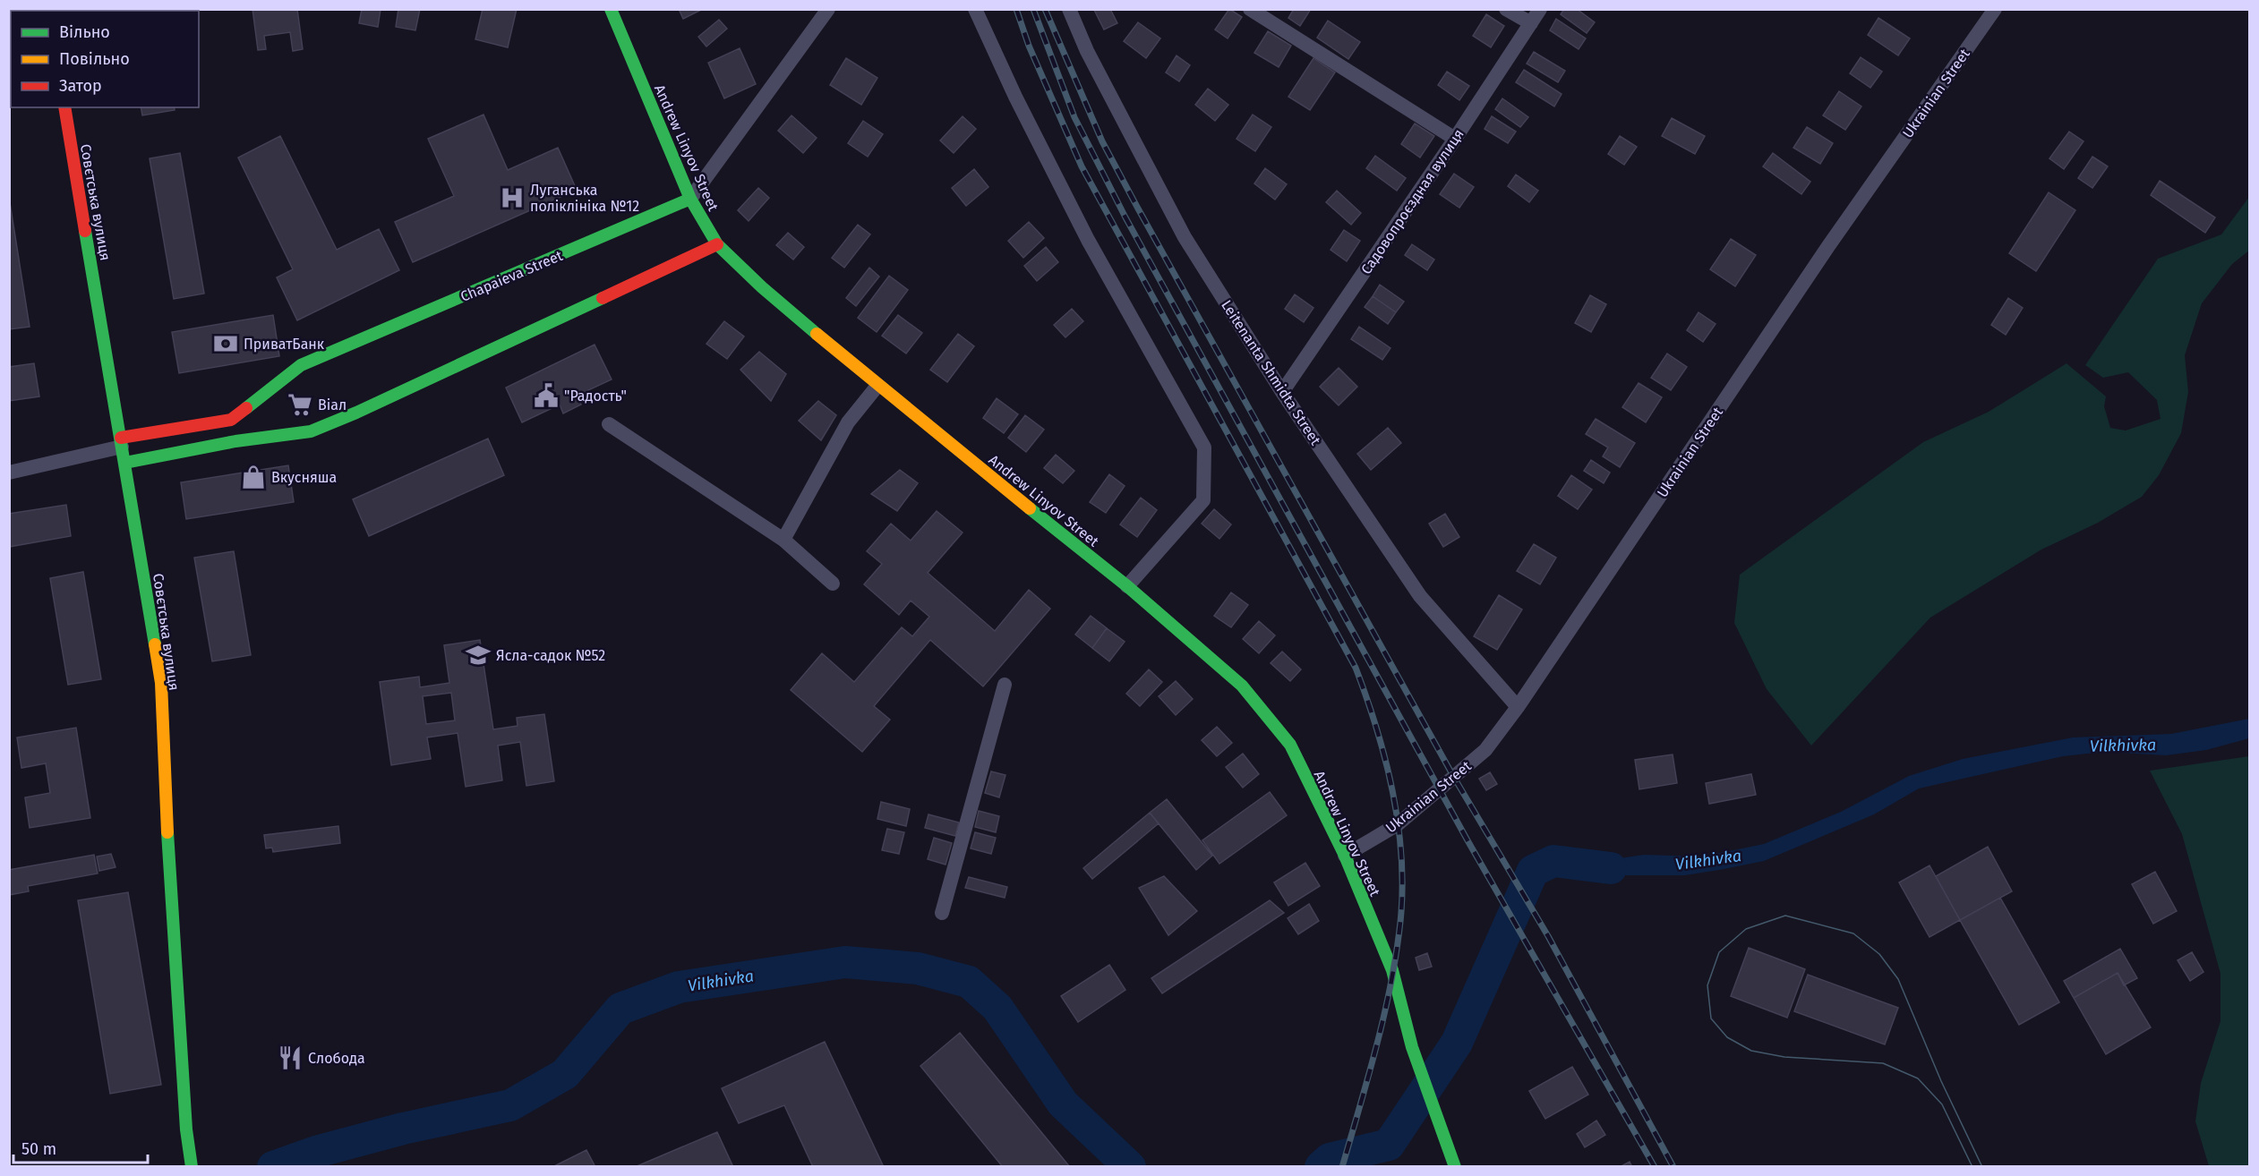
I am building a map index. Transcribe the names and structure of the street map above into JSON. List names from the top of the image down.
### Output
{
  "streets": {
    "street": [
      "Ukrainian Street",
      "Andrew Linyov Street",
      "Садовопроєздная вулиця",
      "Совєтська вулиця",
      "Chapaieva Street",
      "Leitenanta Shmidta Street"
    ]
  },
  "crossings": [
    ["Ukrainian Street", "Andrew Linyov Street"],
    ["Ukrainian Street", "Leitenanta Shmidta Street"],
    ["Andrew Linyov Street", "Chapaieva Street"],
    ["Садовопроєздная вулиця", "Leitenanta Shmidta Street"],
    ["Совєтська вулиця", "Chapaieva Street"]
  ],
  "water": ["Vilkhivka"],
  "places": {
    "hospital": ["Луганська поліклініка №12"],
    "bank": ["ПриватБанк"],
    "public building": ["\"Радость\""],
    "supermarket": ["Віал"],
    "shop": ["Вкусняша"],
    "school or university": ["Ясла-садок №52"],
    "restaurant": ["Слобода"]
  },
  "legend": ["Вільно", "Повільно", "Затор"],
  "scale_bar": "50 m"
}
